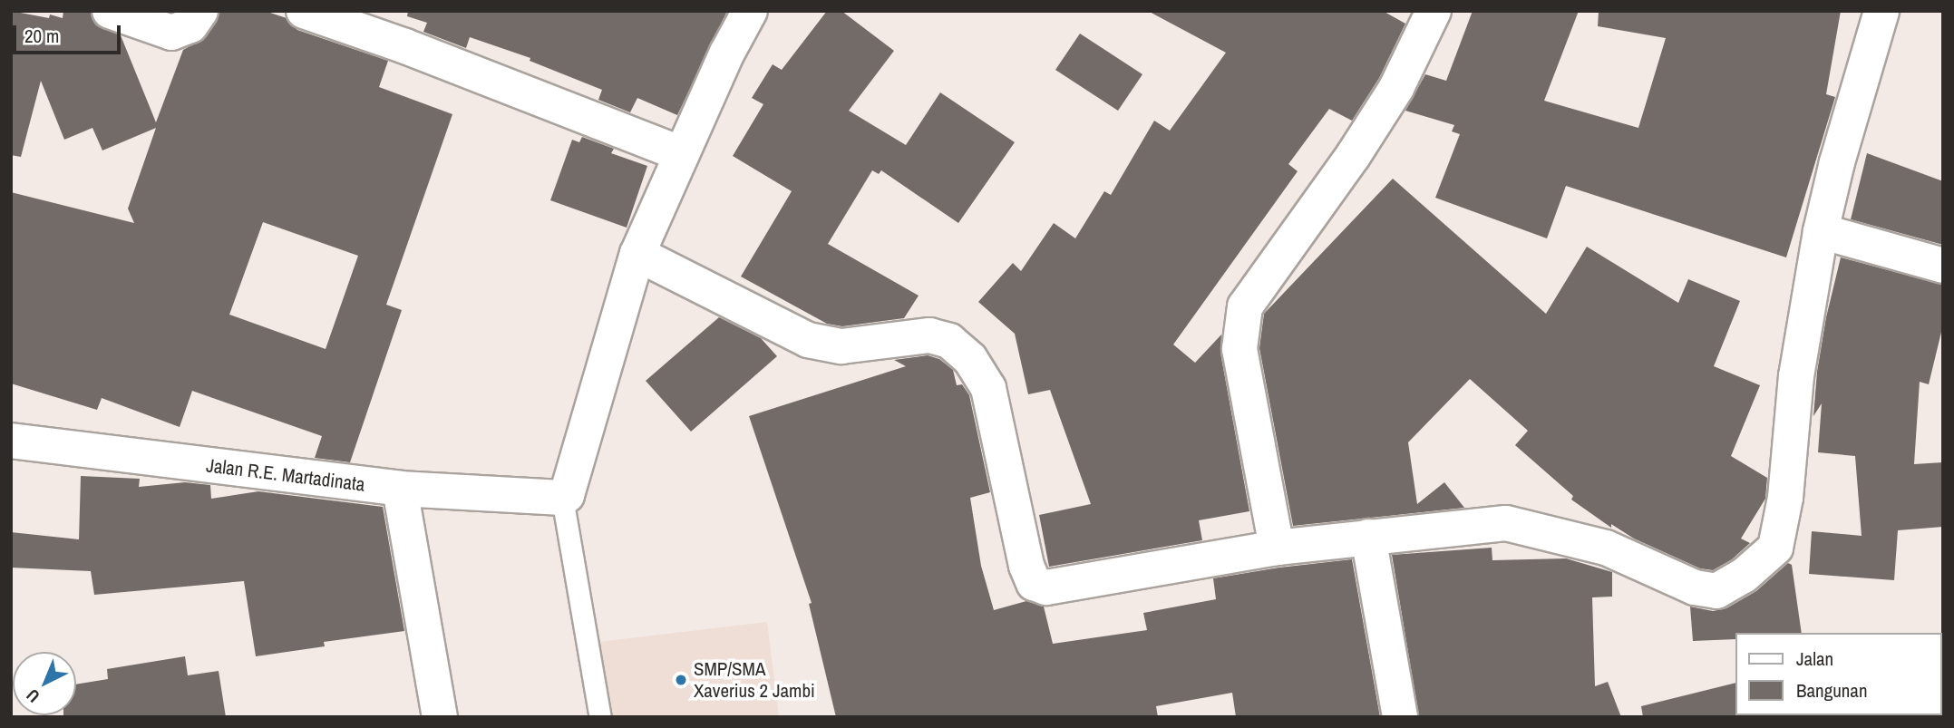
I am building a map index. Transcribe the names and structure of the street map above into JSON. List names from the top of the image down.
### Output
{
  "streets": {
    "street": ["Jalan R.E. Martadinata"]
  },
  "places": ["SMP/SMA Xaverius 2 Jambi"],
  "legend": ["Jalan", "Bangunan"],
  "scale_bar": "20 m",
  "north": "bottom left"
}
